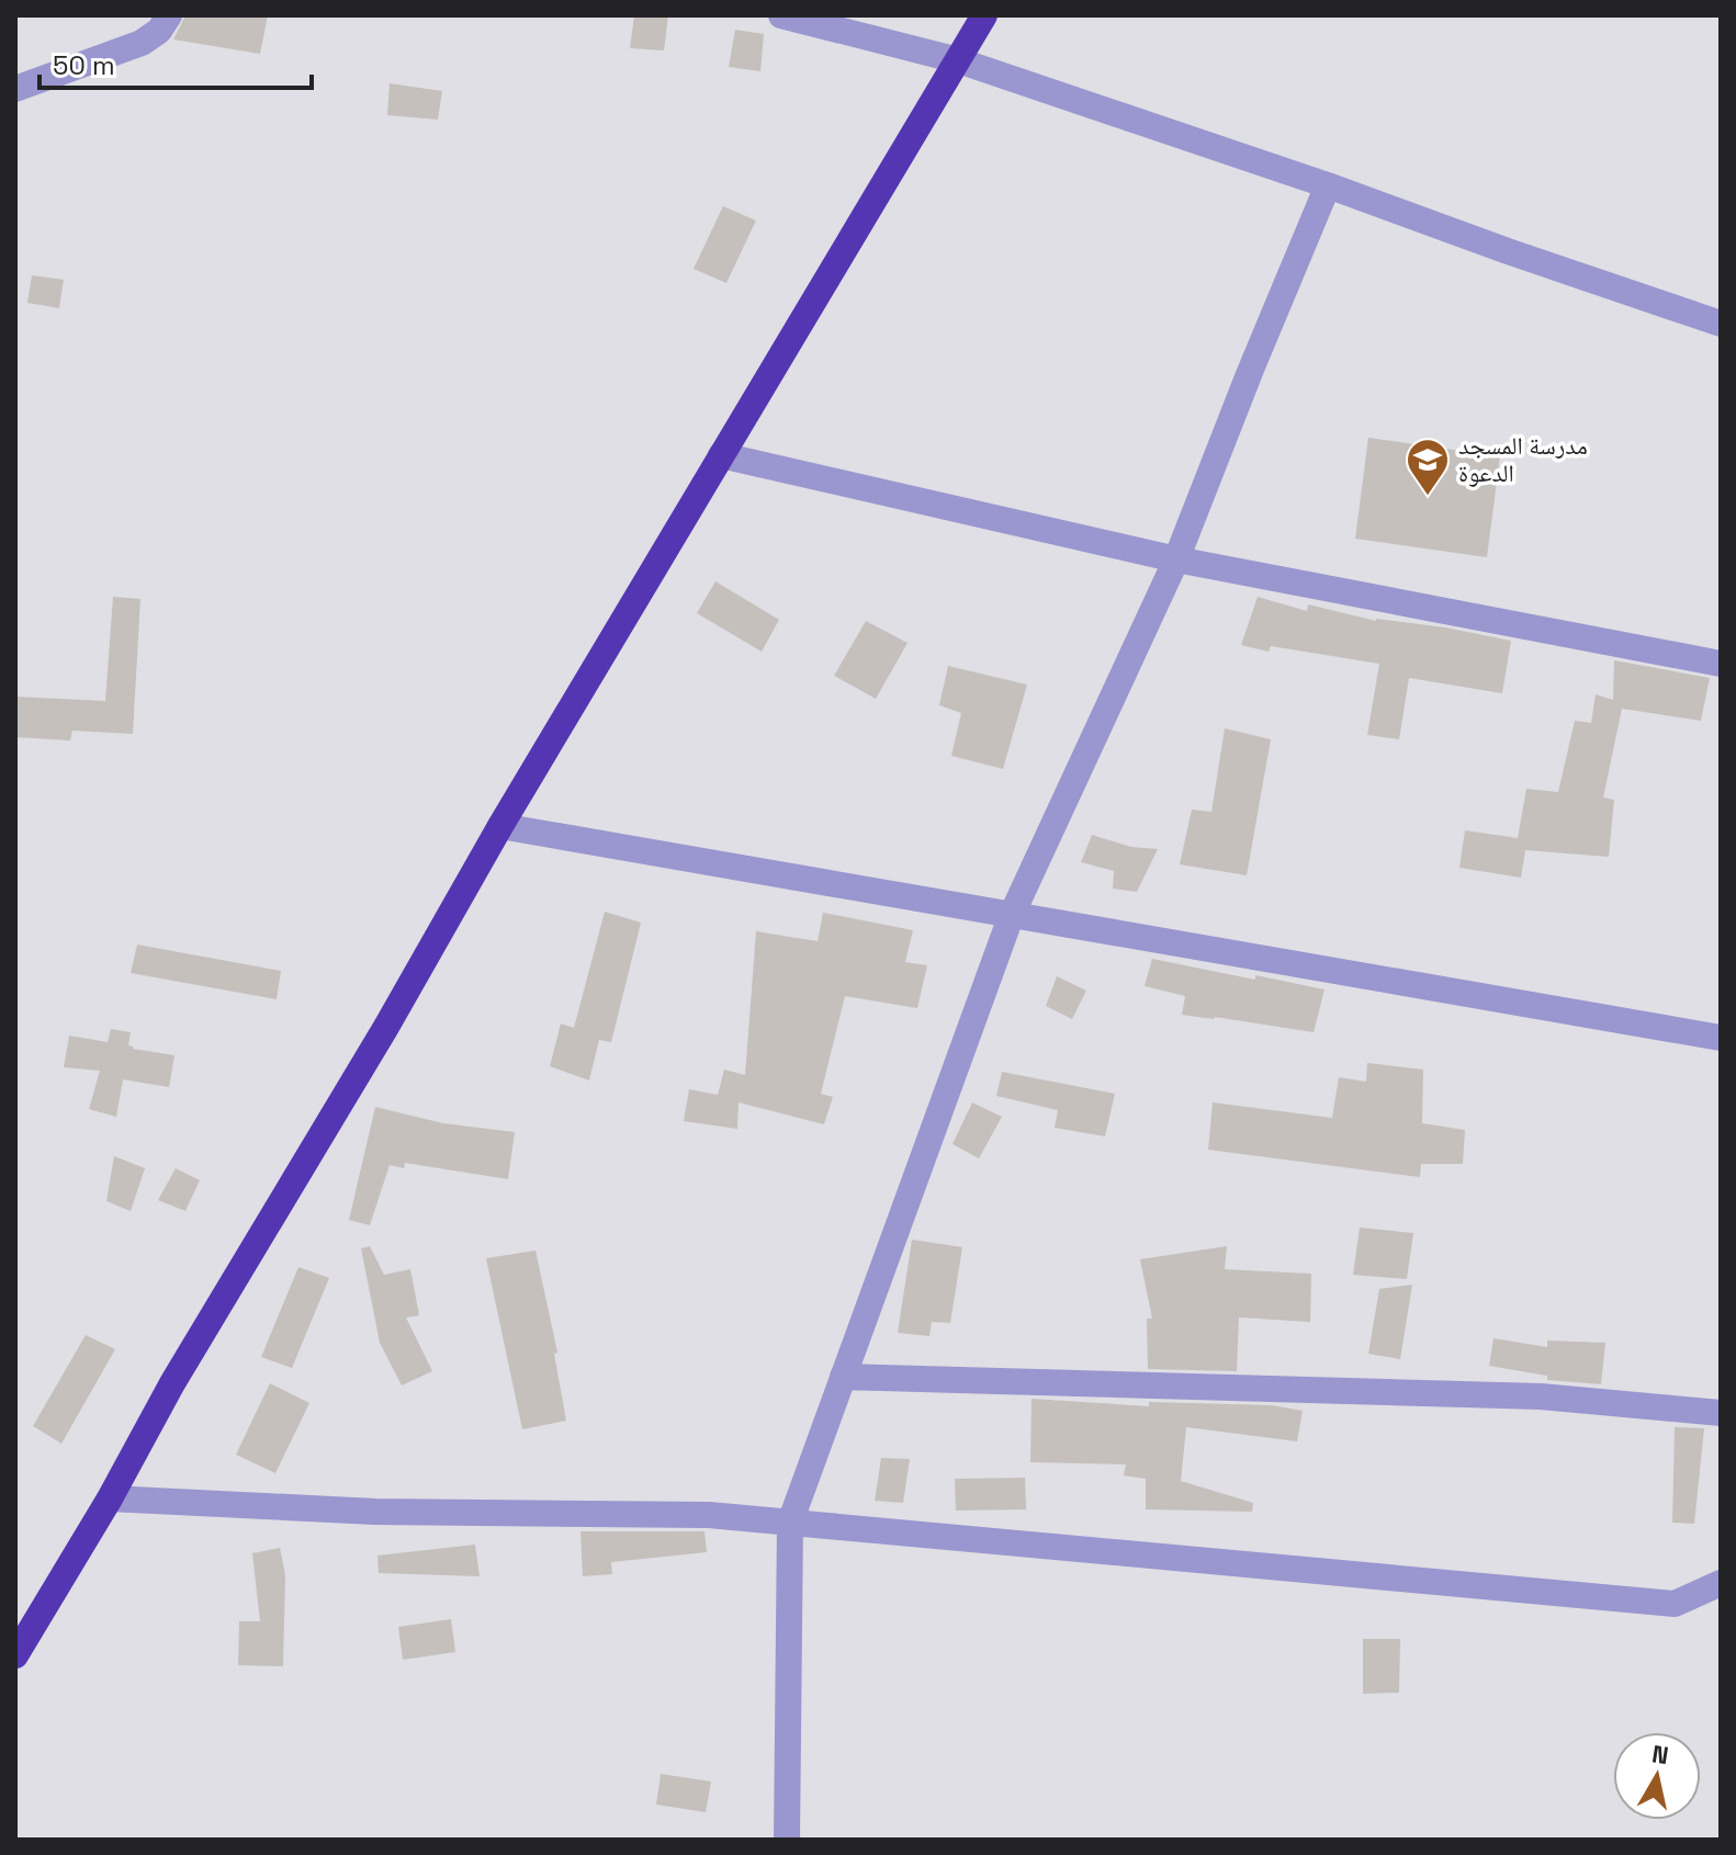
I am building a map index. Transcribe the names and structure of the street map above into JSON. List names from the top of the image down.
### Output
{
  "places": {
    "school or university": ["مدرسة المسجد الدعوة"]
  },
  "scale_bar": "50 m",
  "north": "top"
}
